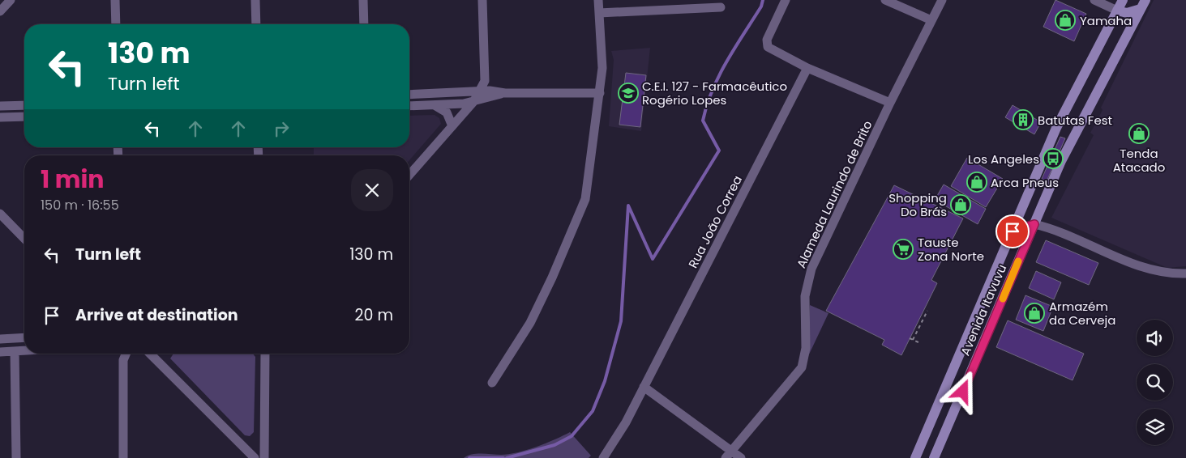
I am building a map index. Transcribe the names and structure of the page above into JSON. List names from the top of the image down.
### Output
{
  "streets": {
    "main road": ["Avenida Itavuvu"],
    "street": ["Alameda Laurindo de Brito", "Rua João Correa"]
  },
  "places": {
    "shop": [
      "Yamaha",
      "Tenda Atacado",
      "Arca Pneus",
      "Shopping Do Brás",
      "Armazém da Cerveja"
    ],
    "school or university": ["C.E.I. 127 - Farmacêutico Rogério Lopes"],
    "building": ["Batutas Fest"],
    "bus stop": ["Los Angeles"],
    "supermarket": ["Tauste Zona Norte"]
  },
  "page": {
    "turn": ["130 m", "Turn left"],
    "heading": ["1 min", "150 m · 16:55"],
    "list": [
      {
        "name": "Turn left",
        "value": "130 m"
      },
      {
        "name": "Arrive at destination",
        "value": "20 m"
      }
    ]
  }
}
